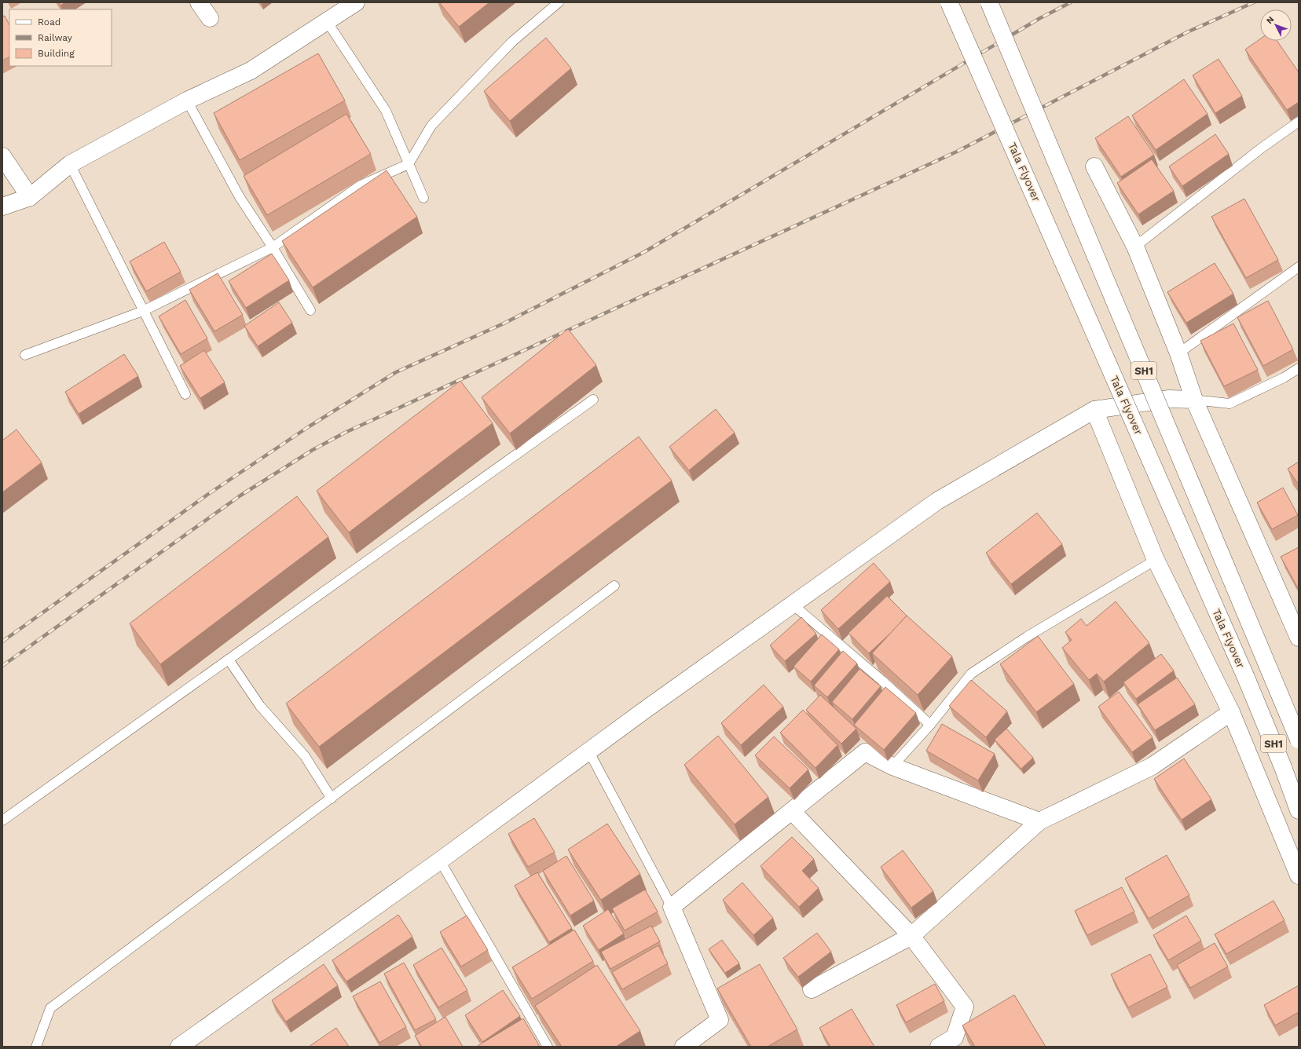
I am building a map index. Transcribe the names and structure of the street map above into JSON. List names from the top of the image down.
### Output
{
  "streets": {
    "street": ["Tala Flyover", "SH1"]
  },
  "legend": ["Road", "Railway", "Building"],
  "north": "top left"
}
